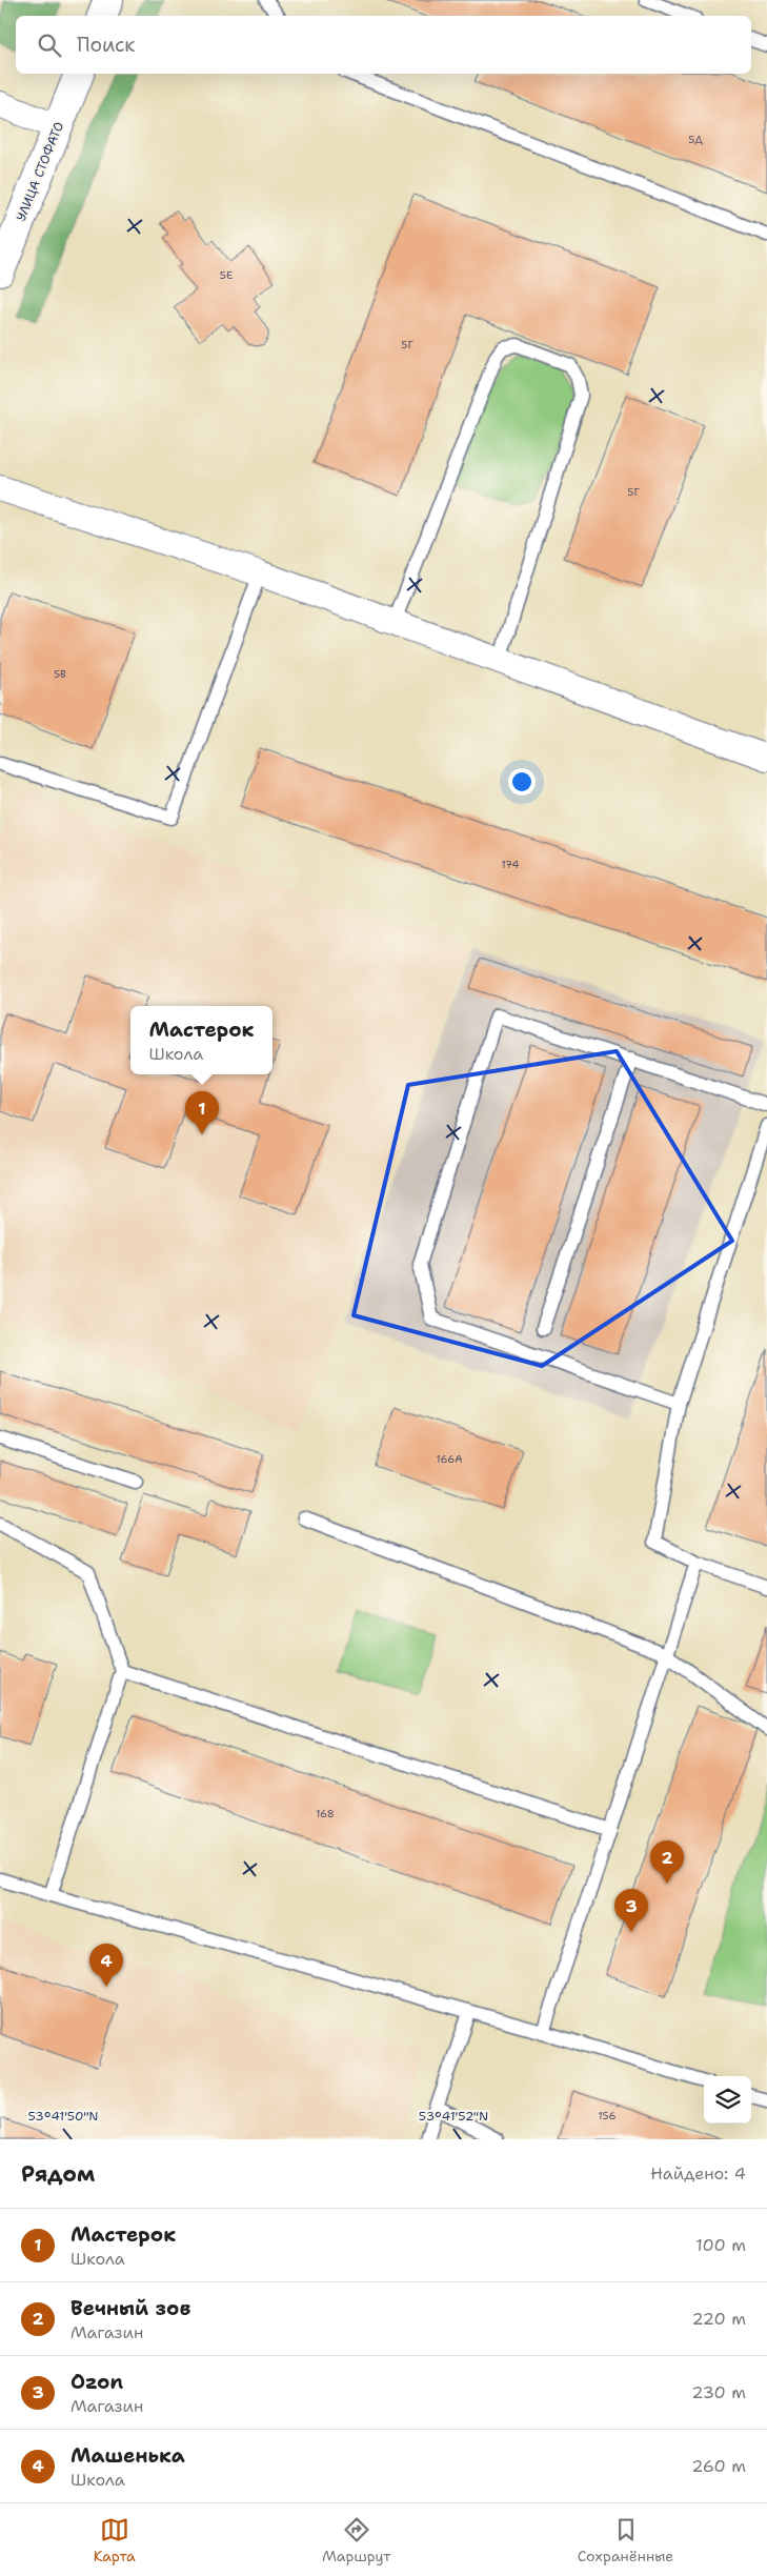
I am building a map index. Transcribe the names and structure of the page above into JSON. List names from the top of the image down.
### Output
{
  "streets": {
    "street": ["УЛИЦА СТОФАТО"]
  },
  "house_numbers": [
    "5Д",
    "5Е",
    "5Г",
    "5Г",
    "5В",
    "174",
    "166А",
    "168",
    "156"
  ],
  "page": {
    "search": "Поиск",
    "popup": ["Мастерок", "Школа"],
    "pins": [
      "1",
      "2",
      "3",
      "4"
    ],
    "heading": ["Рядом", "Найдено: 4"],
    "list": [
      {
        "mark": "1",
        "name": "Мастерок",
        "note": "Школа",
        "value": "100 m"
      },
      {
        "mark": "2",
        "name": "Вечный зов",
        "note": "Магазин",
        "value": "220 m"
      },
      {
        "mark": "3",
        "name": "Ozon",
        "note": "Магазин",
        "value": "230 m"
      },
      {
        "mark": "4",
        "name": "Машенька",
        "note": "Школа",
        "value": "260 m"
      }
    ],
    "nav": ["Карта", "Маршрут", "Сохранённые"]
  },
  "coordinates": ["53°41'50\"N", "53°41'52\"N"]
}
